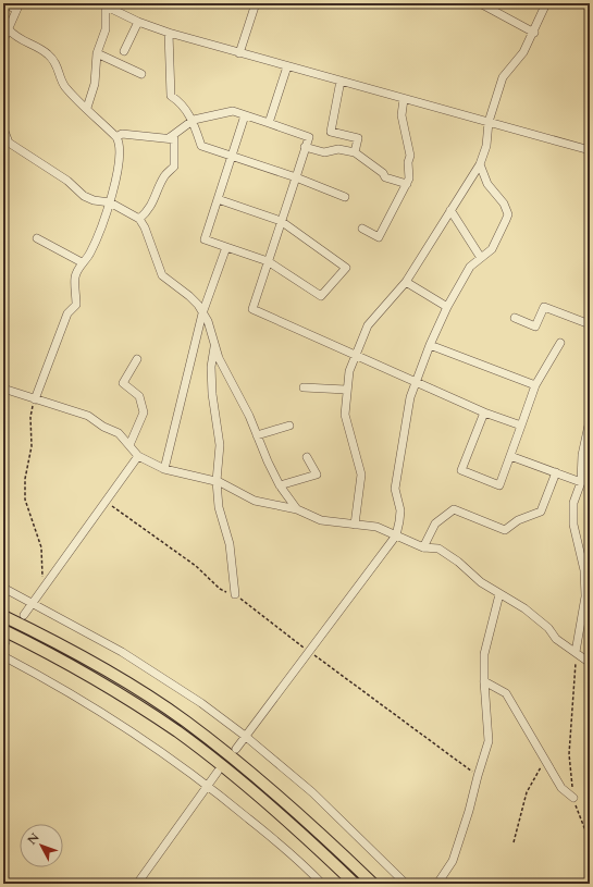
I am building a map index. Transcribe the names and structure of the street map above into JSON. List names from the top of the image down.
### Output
{
  "north": "top left"
}
